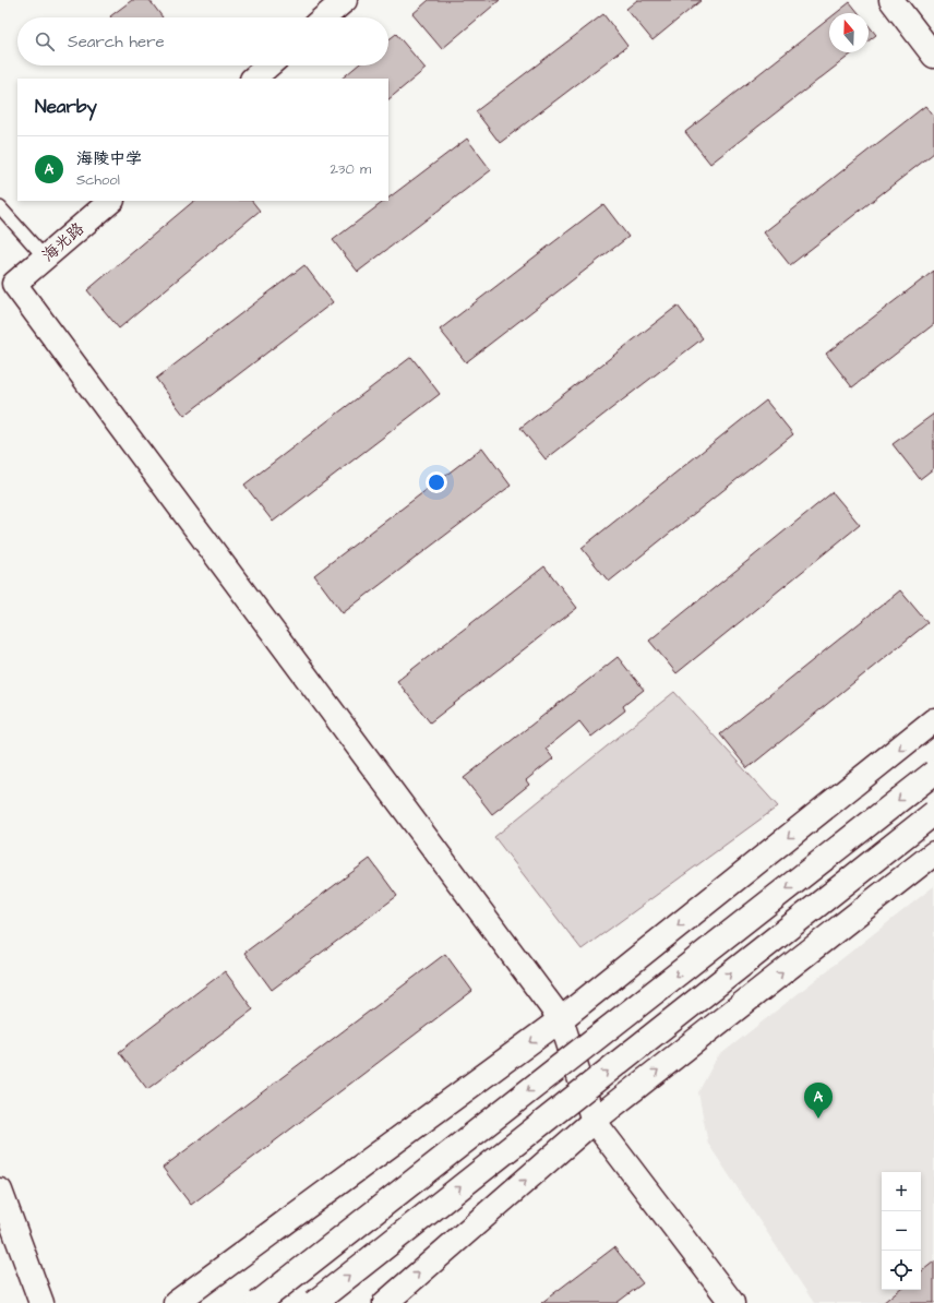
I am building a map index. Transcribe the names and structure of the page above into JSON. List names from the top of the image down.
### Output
{
  "streets": {
    "street": ["海光路"]
  },
  "north": "top",
  "page": {
    "search": "Search here",
    "heading": "Nearby",
    "list": [
      {
        "mark": "A",
        "name": "海陵中学",
        "note": "School",
        "value": "230 m"
      }
    ],
    "pins": "A",
    "map_buttons": ["+", "−"]
  }
}
